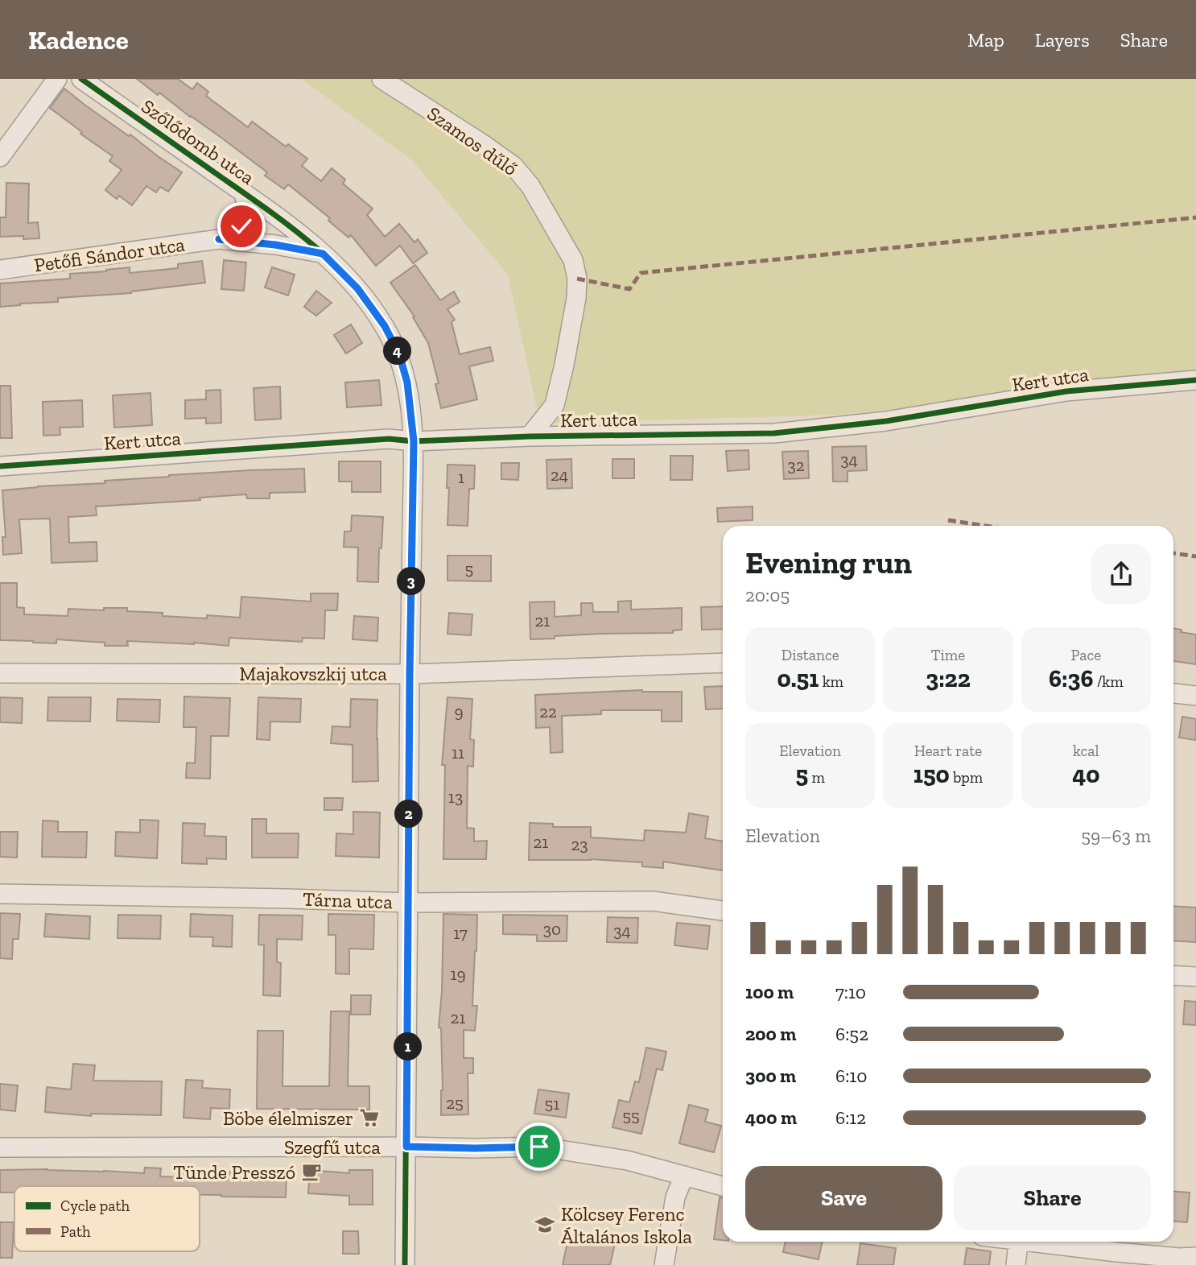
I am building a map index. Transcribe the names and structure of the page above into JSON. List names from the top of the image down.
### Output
{
  "streets": {
    "street": [
      "Szamos dűlő",
      "Szőlődomb utca",
      "Petőfi Sándor utca",
      "Kert utca",
      "Majakovszkij utca",
      "Tárna utca",
      "Szegfű utca"
    ]
  },
  "crossings": [
    ["Szamos dűlő", "Kert utca"],
    ["Szőlődomb utca", "Petőfi Sándor utca"],
    ["Szőlődomb utca", "Kert utca"],
    ["Szőlődomb utca", "Majakovszkij utca"],
    ["Szőlődomb utca", "Tárna utca"],
    ["Szőlődomb utca", "Szegfű utca"]
  ],
  "places": {
    "supermarket": ["Böbe élelmiszer"],
    "cafe": ["Tünde Presszó"],
    "school or university": ["Kölcsey Ferenc Általános Iskola"]
  },
  "house_numbers": [
    "34",
    "32",
    "24",
    "1",
    "5",
    "21",
    "9",
    "22",
    "11",
    "13",
    "21",
    "23",
    "30",
    "34",
    "17",
    "19",
    "21",
    "25",
    "51",
    "55"
  ],
  "legend": ["Cycle path", "Path"],
  "page": {
    "header": "Kadence",
    "nav": ["Map", "Layers", "Share"],
    "pins": [
      "4",
      "3",
      "2",
      "1"
    ],
    "heading": ["Evening run", "20:05"],
    "stats": [
      ["Distance", "0.51 km"],
      ["Time", "3:22"],
      ["Pace", "6:36 /km"],
      ["Elevation", "5 m"],
      ["Heart rate", "150 bpm"],
      ["kcal", "40"]
    ],
    "chart": ["Elevation", "59–63 m"],
    "list": [
      {
        "name": "100 m",
        "note": "7:10"
      },
      {
        "name": "200 m",
        "note": "6:52"
      },
      {
        "name": "300 m",
        "note": "6:10"
      },
      {
        "name": "400 m",
        "note": "6:12"
      }
    ],
    "buttons": ["Save", "Share"]
  }
}
